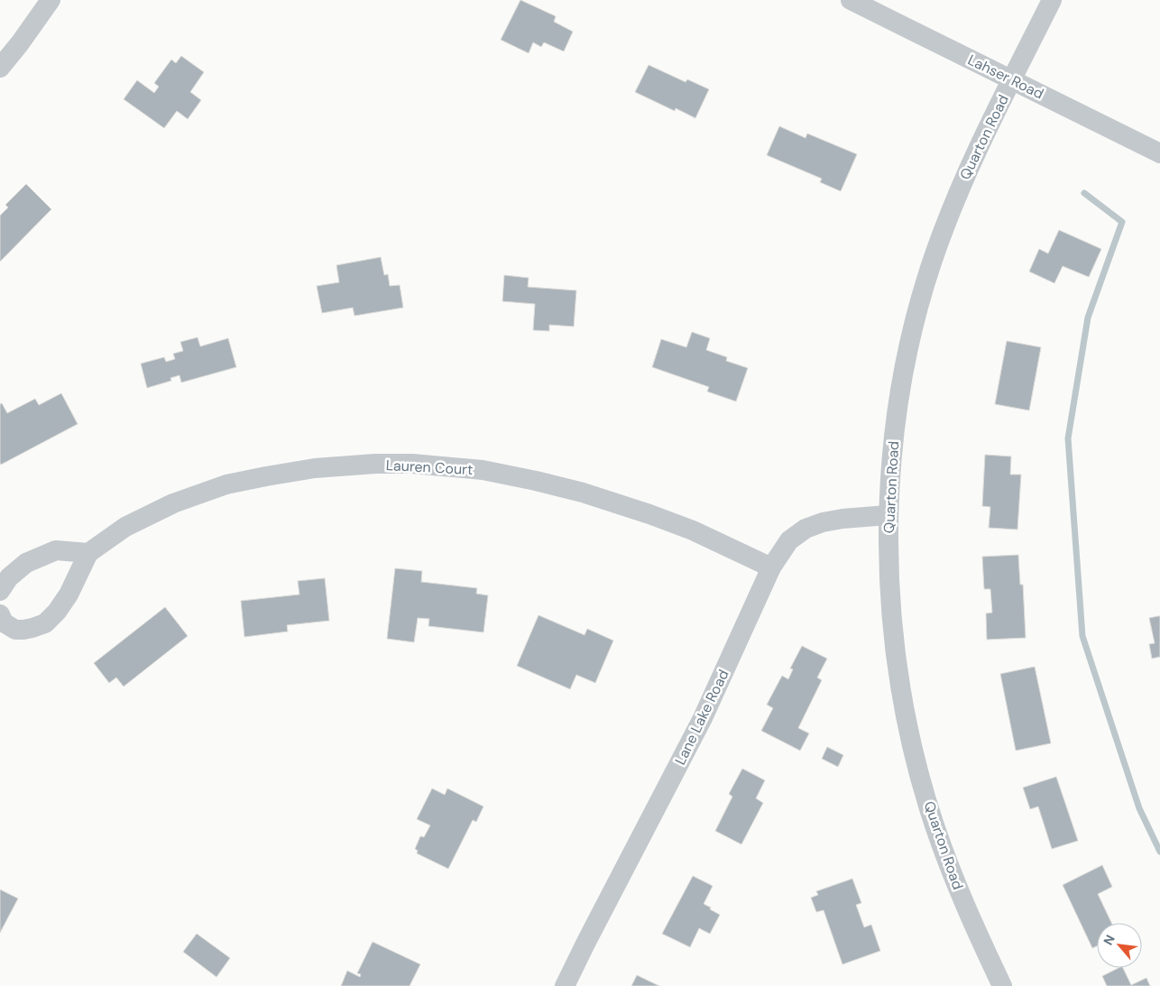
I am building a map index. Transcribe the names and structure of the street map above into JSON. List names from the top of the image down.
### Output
{
  "streets": {
    "street": [
      "Lahser Road",
      "Quarton Road",
      "Lauren Court",
      "Lane Lake Road"
    ]
  },
  "crossings": [
    ["Lahser Road", "Quarton Road"],
    ["Quarton Road", "Lane Lake Road"],
    ["Lauren Court", "Lane Lake Road"]
  ],
  "north": "top left"
}
